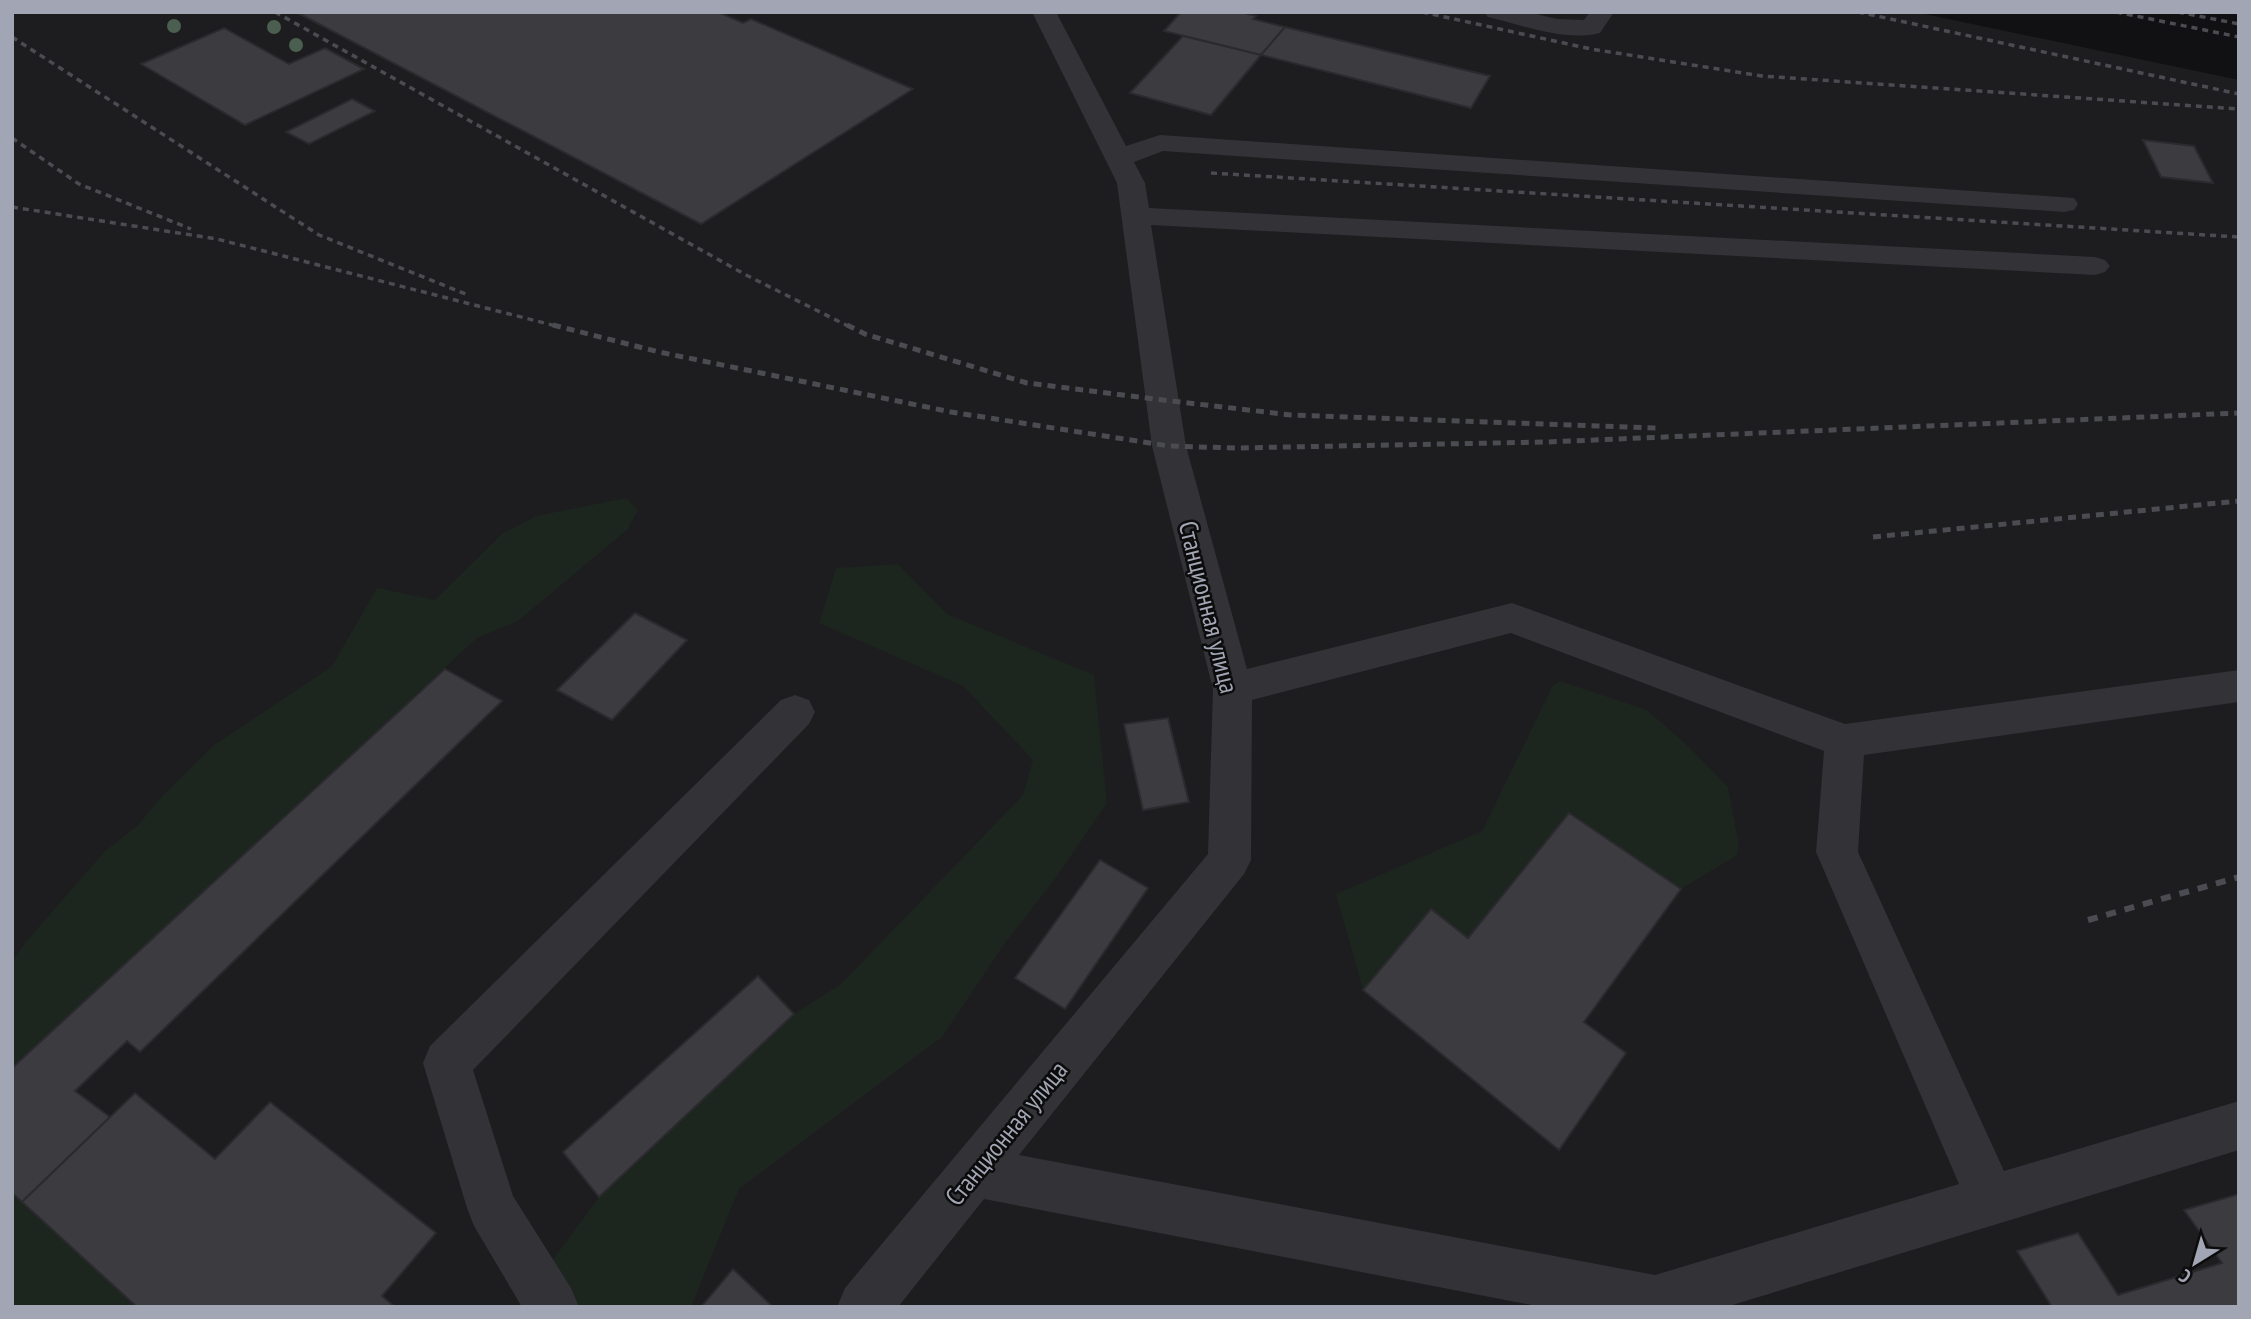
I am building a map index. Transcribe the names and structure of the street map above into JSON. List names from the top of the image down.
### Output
{
  "streets": {
    "street": ["Станционная улица"]
  },
  "north": "bottom left"
}
